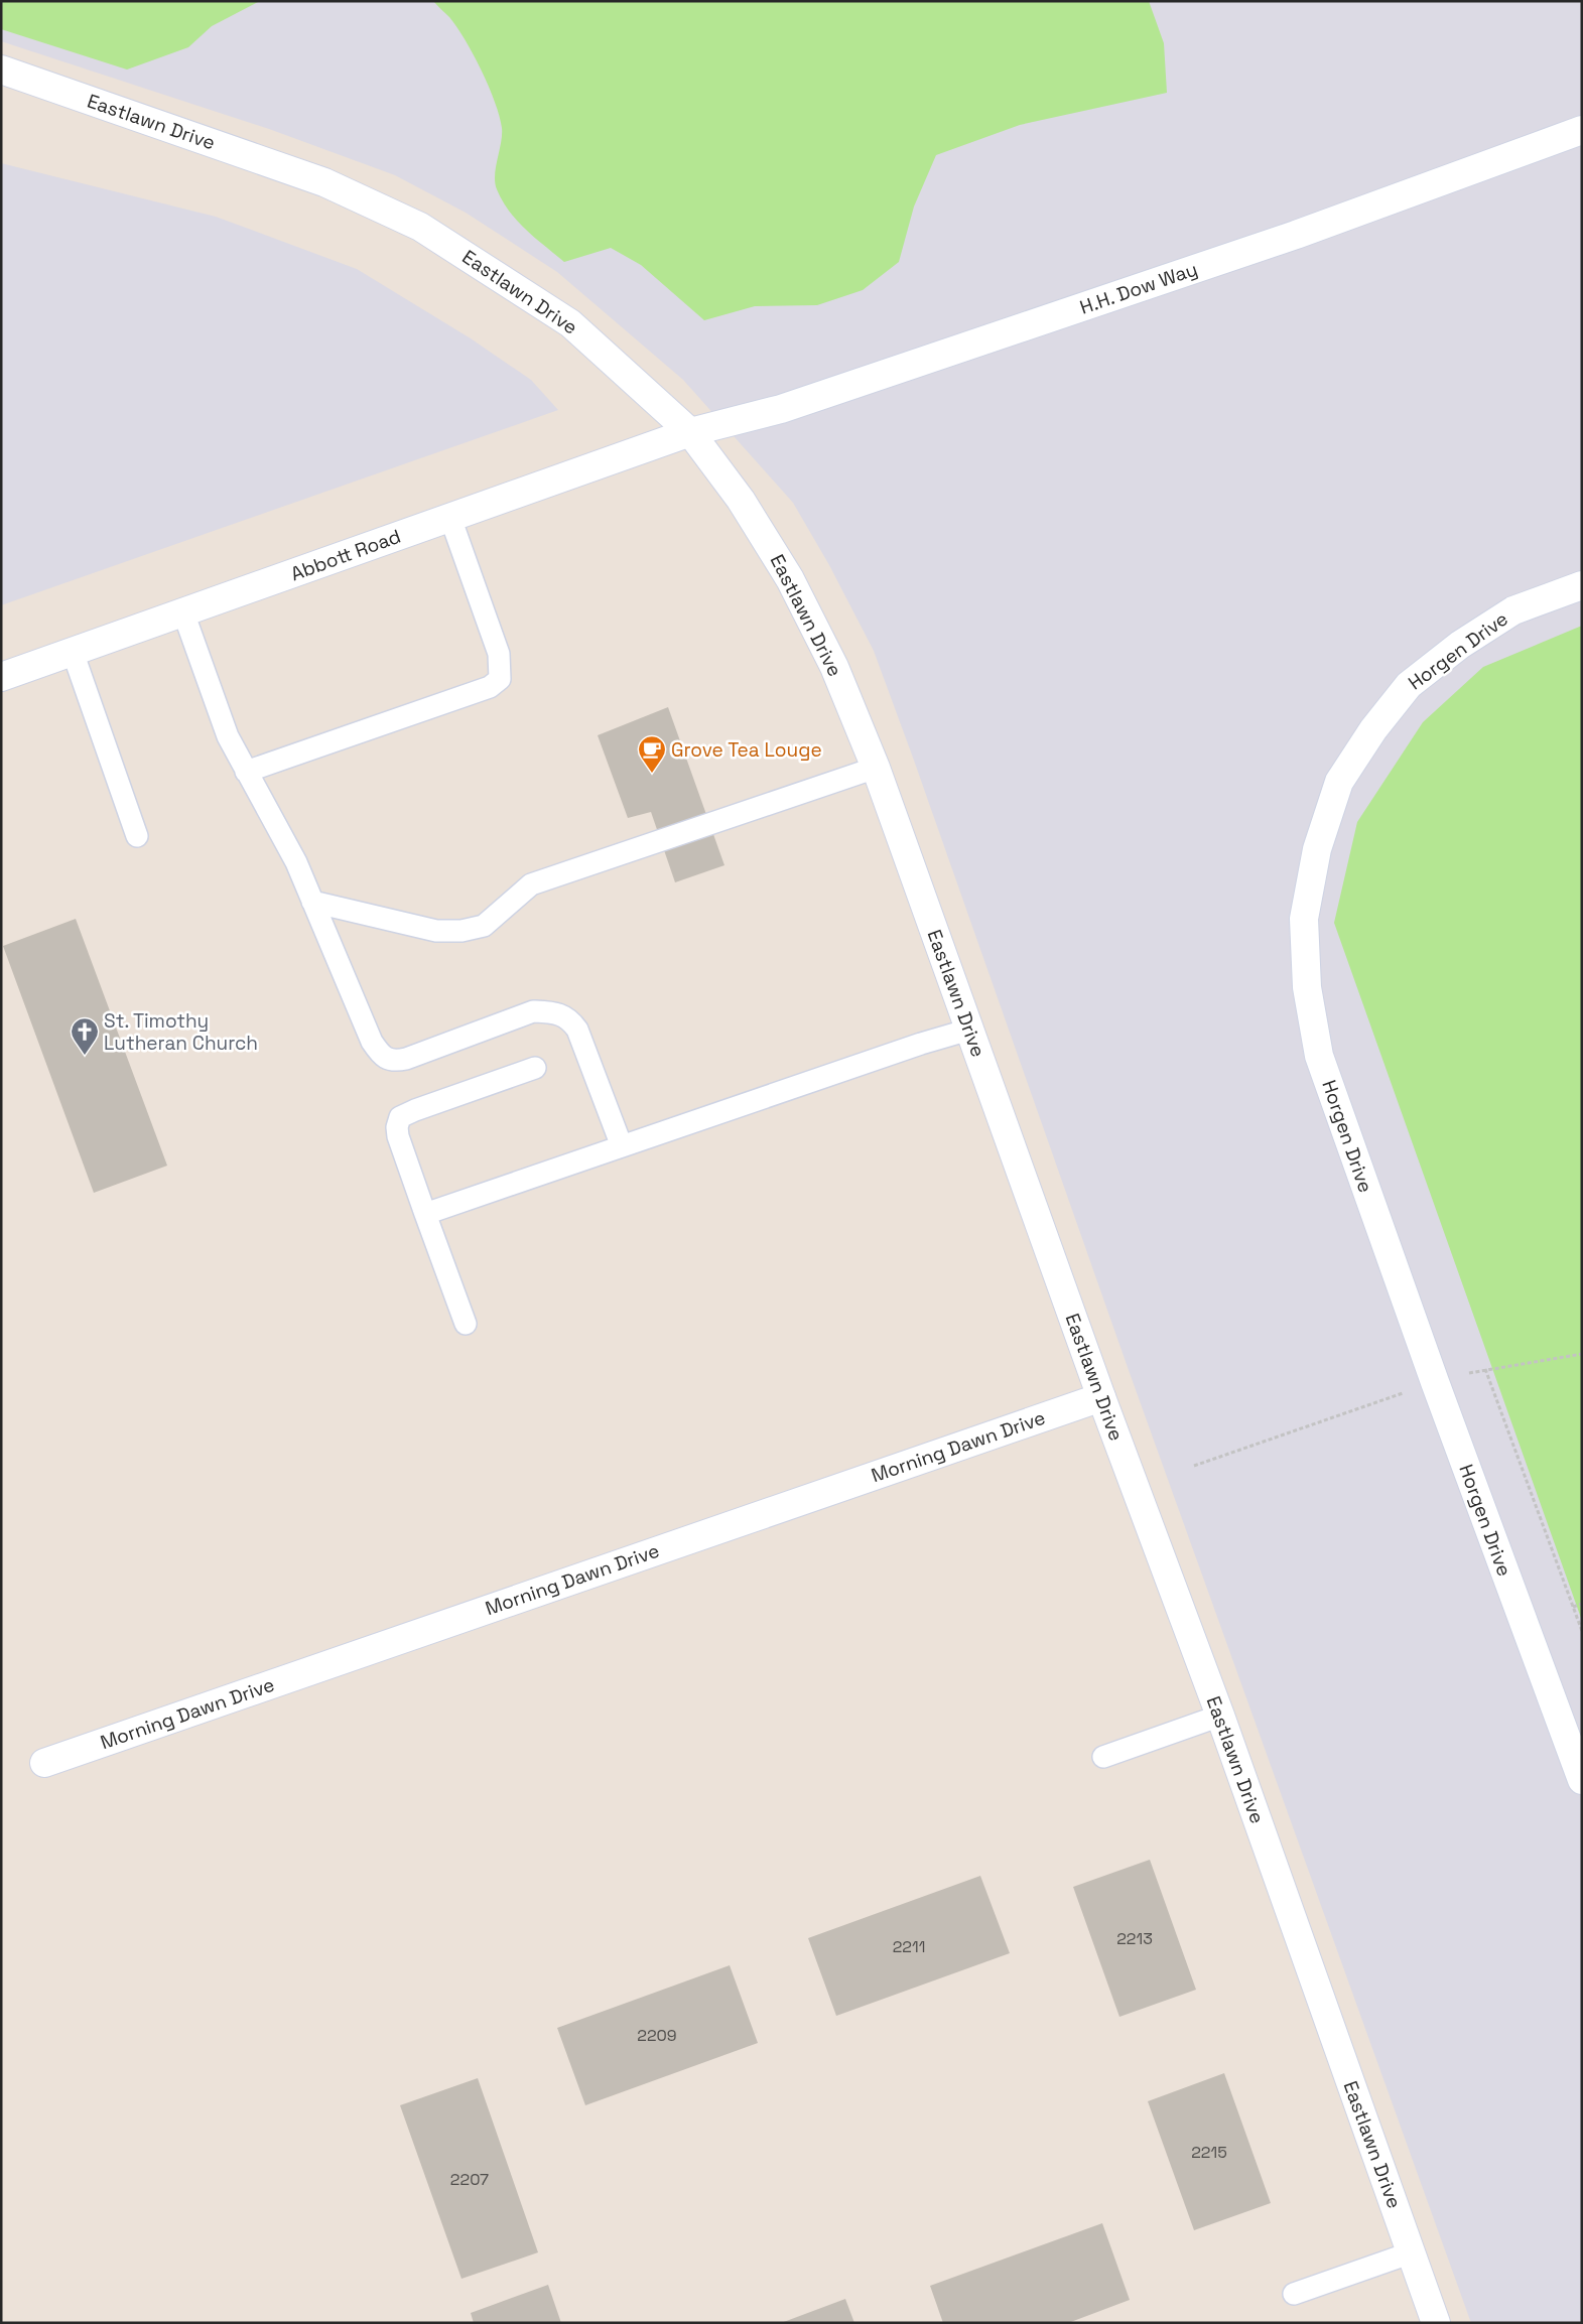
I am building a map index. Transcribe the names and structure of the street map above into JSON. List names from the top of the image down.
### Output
{
  "streets": {
    "street": [
      "Eastlawn Drive",
      "H.H. Dow Way",
      "Abbott Road",
      "Horgen Drive",
      "Morning Dawn Drive"
    ]
  },
  "crossings": [
    ["Eastlawn Drive", "H.H. Dow Way"],
    ["Eastlawn Drive", "Abbott Road"],
    ["Eastlawn Drive", "Morning Dawn Drive"],
    ["H.H. Dow Way", "Abbott Road"]
  ],
  "places": {
    "cafe": ["Grove Tea Louge"],
    "church": ["St. Timothy Lutheran Church"]
  },
  "house_numbers": [
    "2213",
    "2211",
    "2209",
    "2215",
    "2207"
  ]
}
